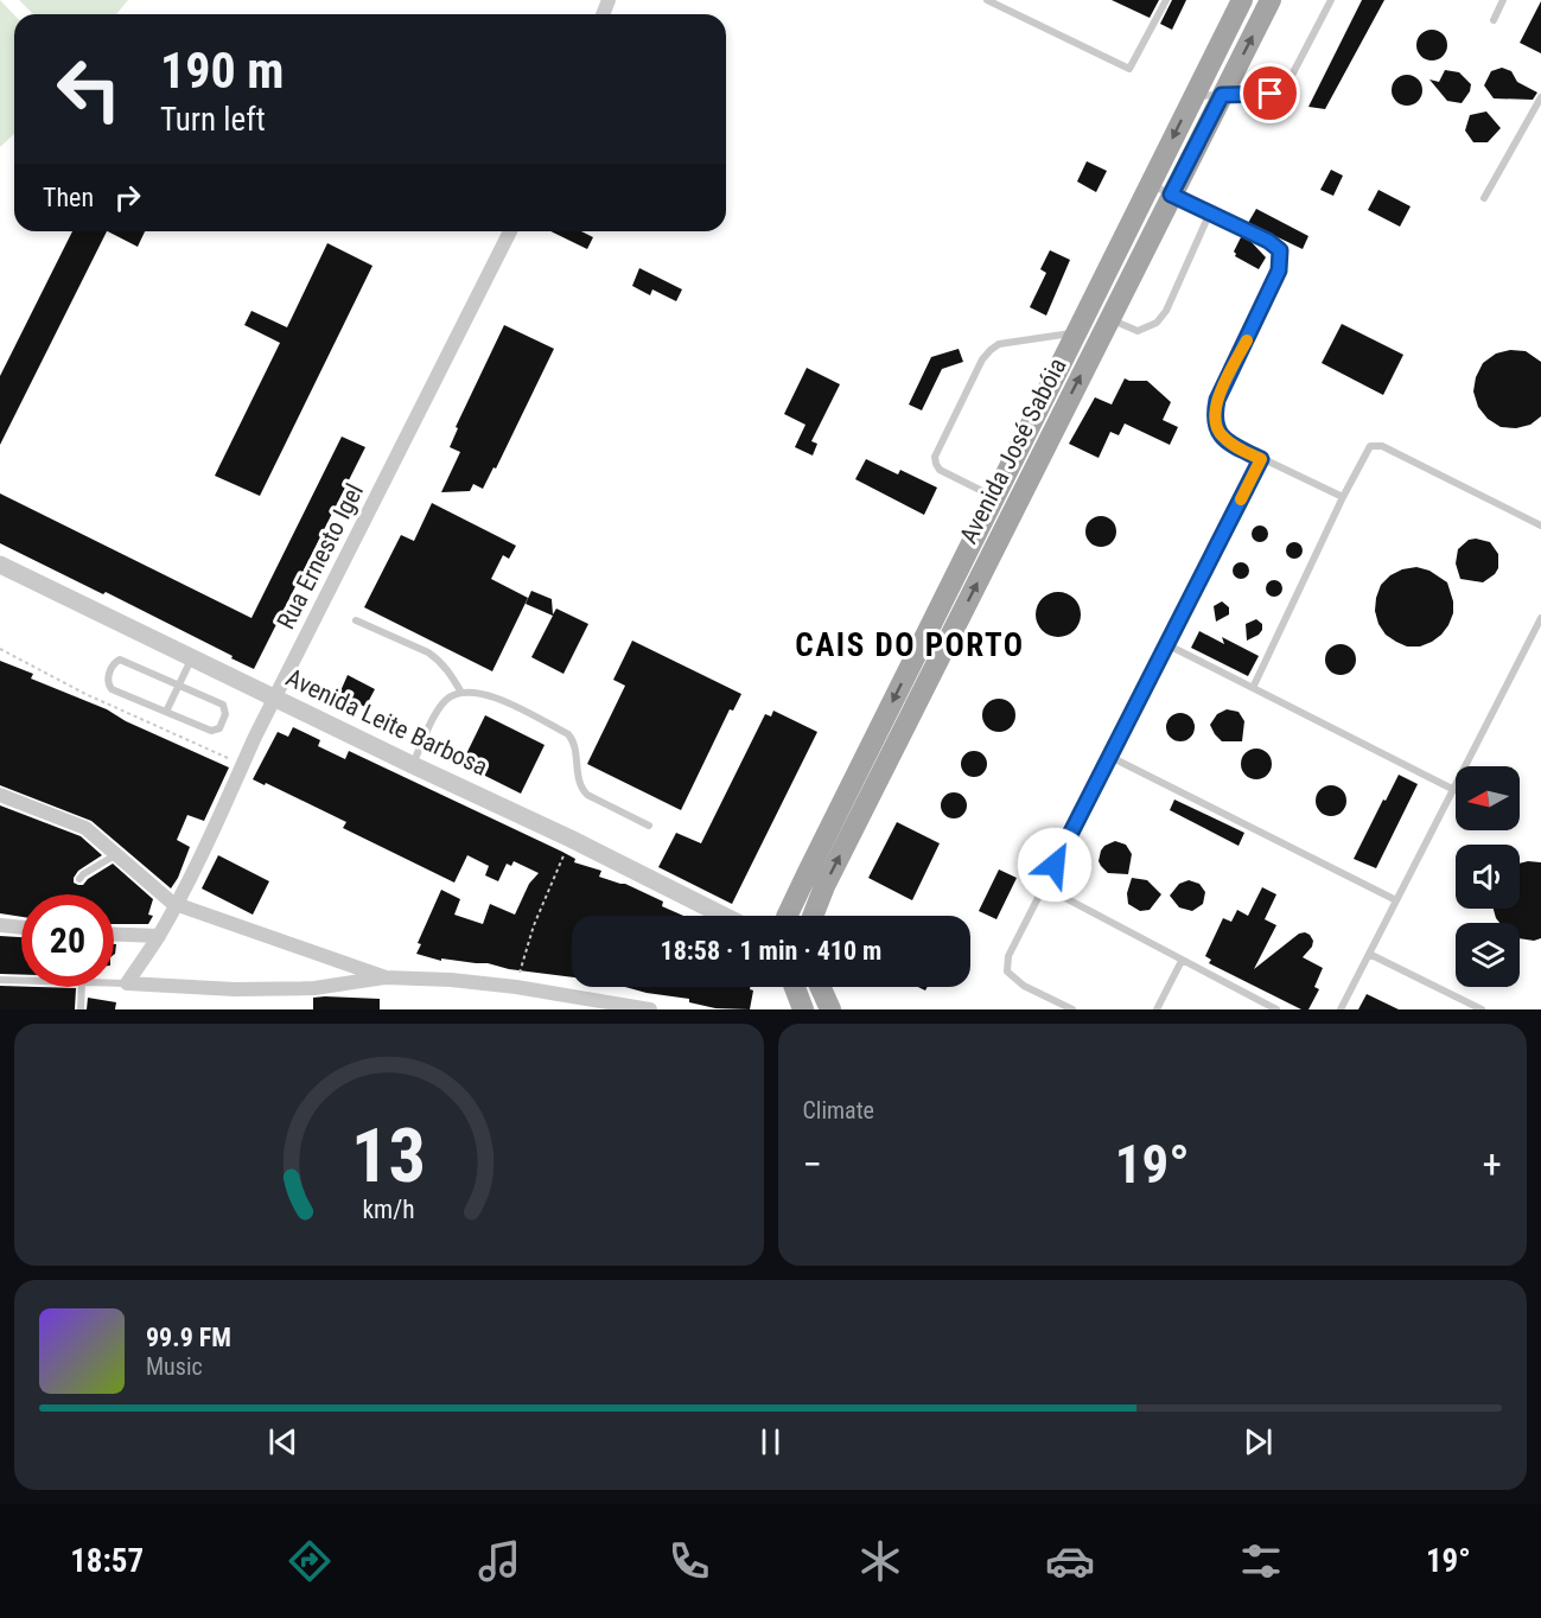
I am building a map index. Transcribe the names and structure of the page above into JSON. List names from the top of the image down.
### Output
{
  "streets": {
    "main road": ["Avenida José Sabóia"],
    "street": ["Rua Ernesto Igel", "Avenida Leite Barbosa"]
  },
  "crossings": [
    ["Rua Ernesto Igel", "Avenida Leite Barbosa"]
  ],
  "districts": ["CAIS DO PORTO"],
  "north": "left",
  "page": {
    "turn": ["190 m", "Turn left"],
    "then": "Then",
    "limit": "20",
    "trip": "18:58 · 1 min · 410 m",
    "tile": "Climate",
    "heat": ["−", "19°", "+"],
    "song": ["99.9 FM", "Music"],
    "tabs": ["18:57", "19°"],
    "gauge": ["13", "km/h"]
  }
}
